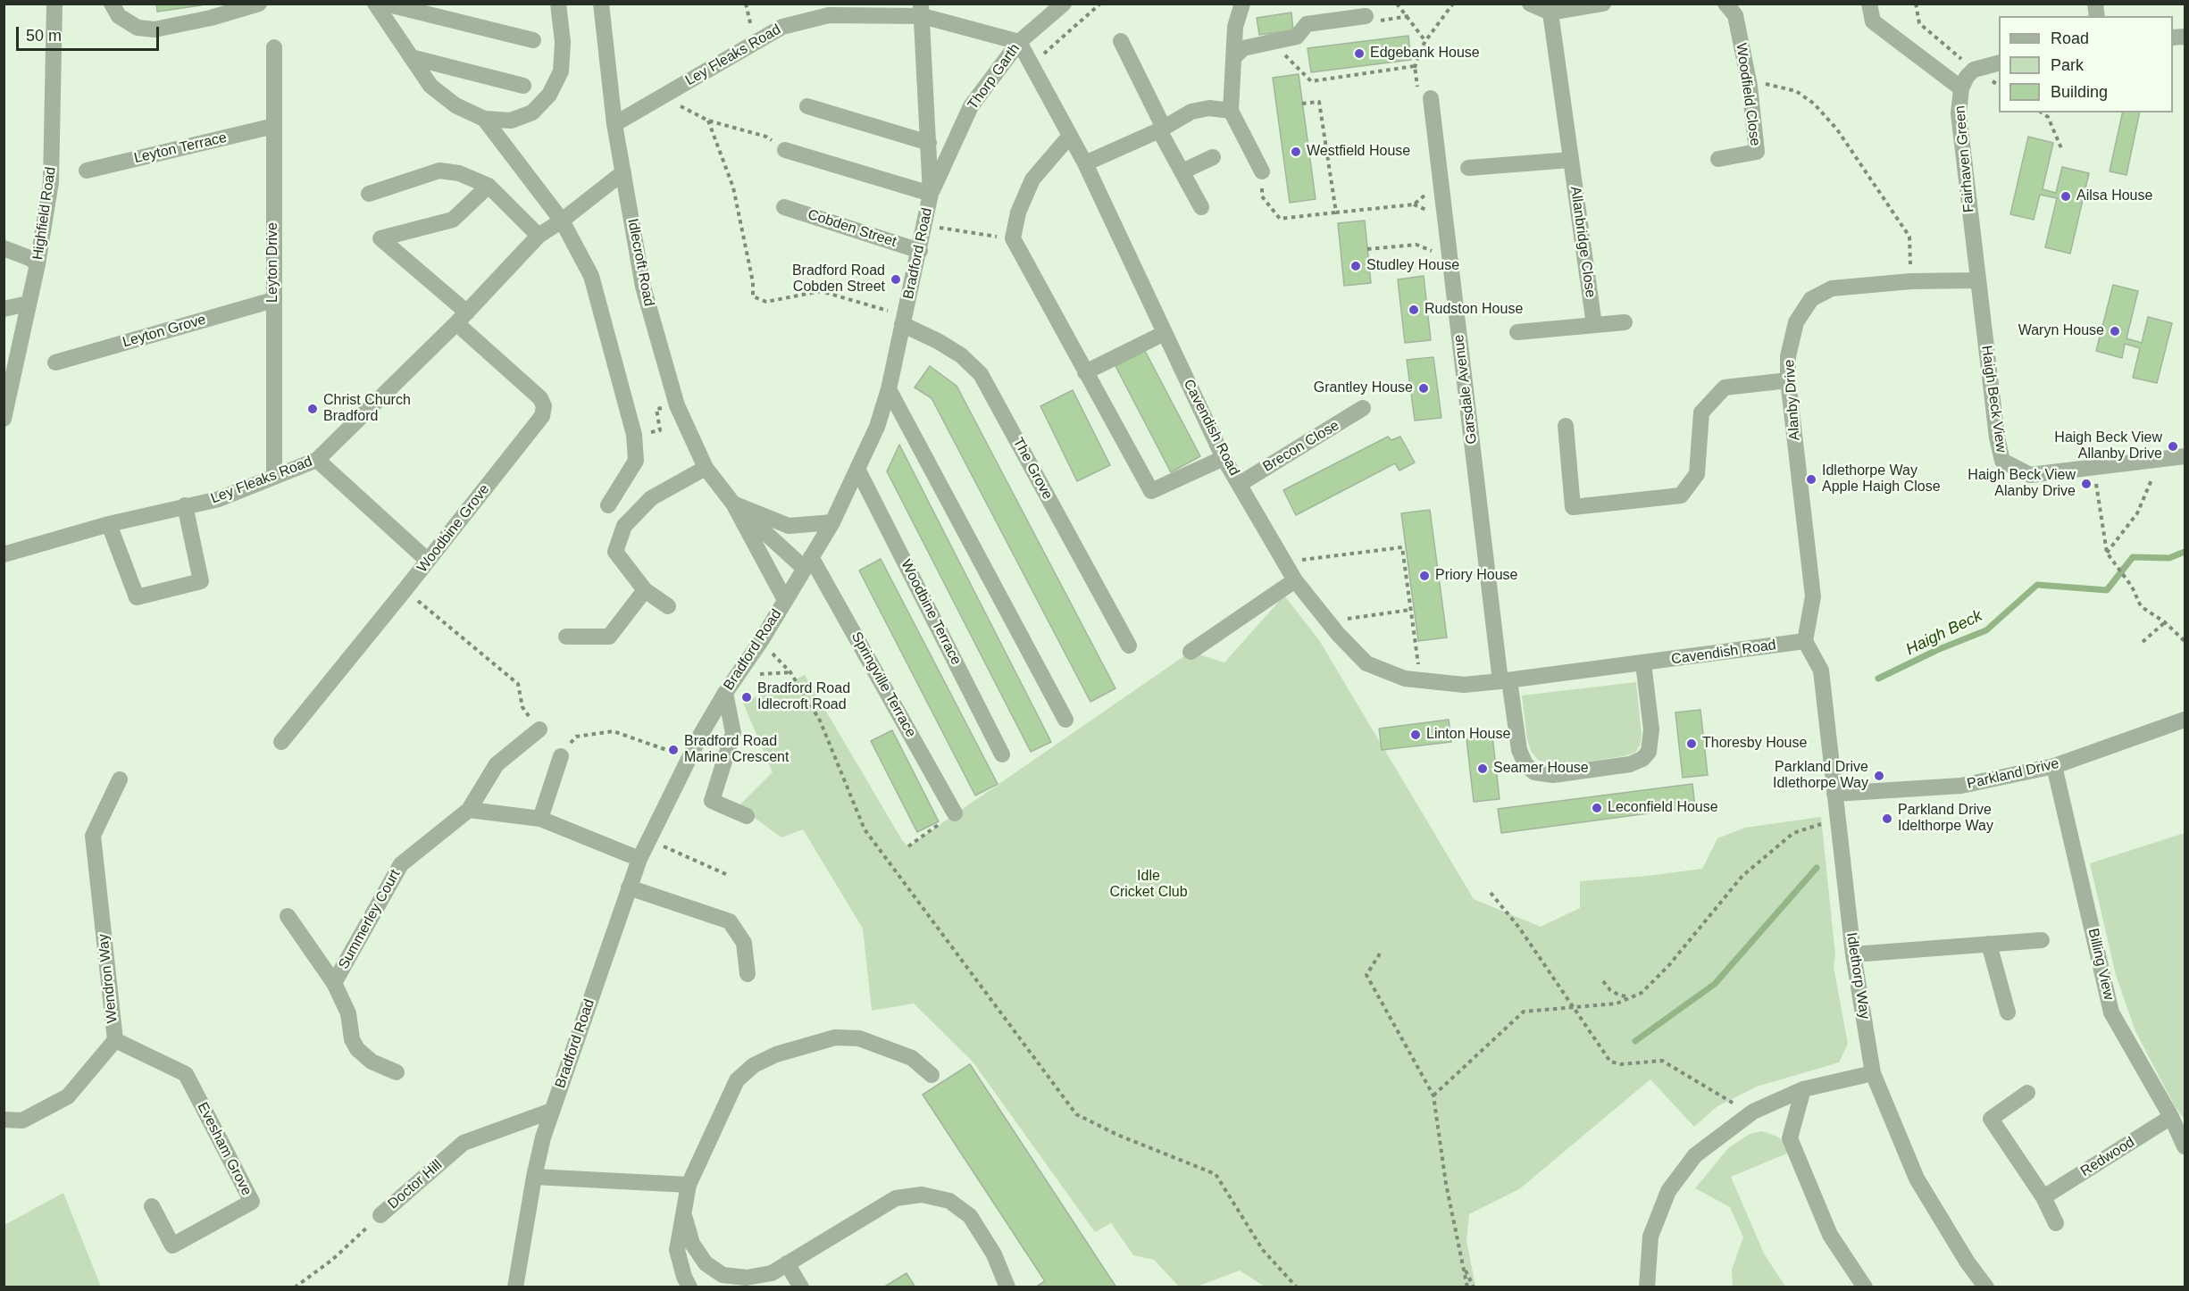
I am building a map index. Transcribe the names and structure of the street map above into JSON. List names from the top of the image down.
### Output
{
  "streets": {
    "street": [
      "Ley Fleaks Road",
      "Thorp Garth",
      "Woodfield Close",
      "Leyton Terrace",
      "Fairhaven Green",
      "Highfield Road",
      "Cobden Street",
      "Allanbridge Close",
      "Bradford Road",
      "Leyton Drive",
      "Idlecroft Road",
      "Leyton Grove",
      "Garsdale Avenue",
      "Haigh Beck View",
      "Alanby Drive",
      "Cavendish Road",
      "Brecon Close",
      "The Grove",
      "Woodbine Grove",
      "Woodbine Terrace",
      "Springville Terrace",
      "Parkland Drive",
      "Summerley Court",
      "Billing View",
      "Idlethorp Way",
      "Wendron Way",
      "Evesham Grove",
      "Redwood",
      "Doctor Hill"
    ]
  },
  "crossings": [
    ["Ley Fleaks Road", "Thorp Garth"],
    ["Ley Fleaks Road", "Bradford Road"],
    ["Ley Fleaks Road", "Leyton Drive"],
    ["Ley Fleaks Road", "Idlecroft Road"],
    ["Ley Fleaks Road", "Cavendish Road"],
    ["Ley Fleaks Road", "Woodbine Grove"],
    ["Thorp Garth", "Bradford Road"],
    ["Thorp Garth", "Cavendish Road"],
    ["Leyton Terrace", "Leyton Drive"],
    ["Fairhaven Green", "Haigh Beck View"],
    ["Fairhaven Green", "Alanby Drive"],
    ["Cobden Street", "Bradford Road"],
    ["Bradford Road", "Idlecroft Road"],
    ["Bradford Road", "The Grove"],
    ["Bradford Road", "Woodbine Terrace"],
    ["Bradford Road", "Springville Terrace"],
    ["Bradford Road", "Doctor Hill"],
    ["Leyton Drive", "Leyton Grove"],
    ["Idlecroft Road", "Springville Terrace"],
    ["Garsdale Avenue", "Cavendish Road"],
    ["Haigh Beck View", "Alanby Drive"],
    ["Alanby Drive", "Cavendish Road"],
    ["Alanby Drive", "Idlethorp Way"],
    ["Cavendish Road", "Brecon Close"],
    ["Cavendish Road", "Idlethorp Way"],
    ["Parkland Drive", "Billing View"],
    ["Parkland Drive", "Idlethorp Way"],
    ["Billing View", "Redwood"],
    ["Wendron Way", "Evesham Grove"]
  ],
  "water": ["Haigh Beck"],
  "parks": ["Idle Cricket Club"],
  "places": [
    "Edgebank House",
    "Westfield House",
    "Ailsa House",
    "Studley House",
    "Bradford Road Cobden Street",
    "Rudston House",
    "Waryn House",
    "Grantley House",
    "Christ Church Bradford",
    "Haigh Beck View Allanby Drive",
    "Idlethorpe Way Apple Haigh Close",
    "Haigh Beck View Alanby Drive",
    "Priory House",
    "Bradford Road Idlecroft Road",
    "Linton House",
    "Thoresby House",
    "Bradford Road Marine Crescent",
    "Seamer House",
    "Parkland Drive Idlethorpe Way",
    "Leconfield House",
    "Parkland Drive Idelthorpe Way"
  ],
  "legend": ["Road", "Park", "Building"],
  "scale_bar": "50 m"
}
